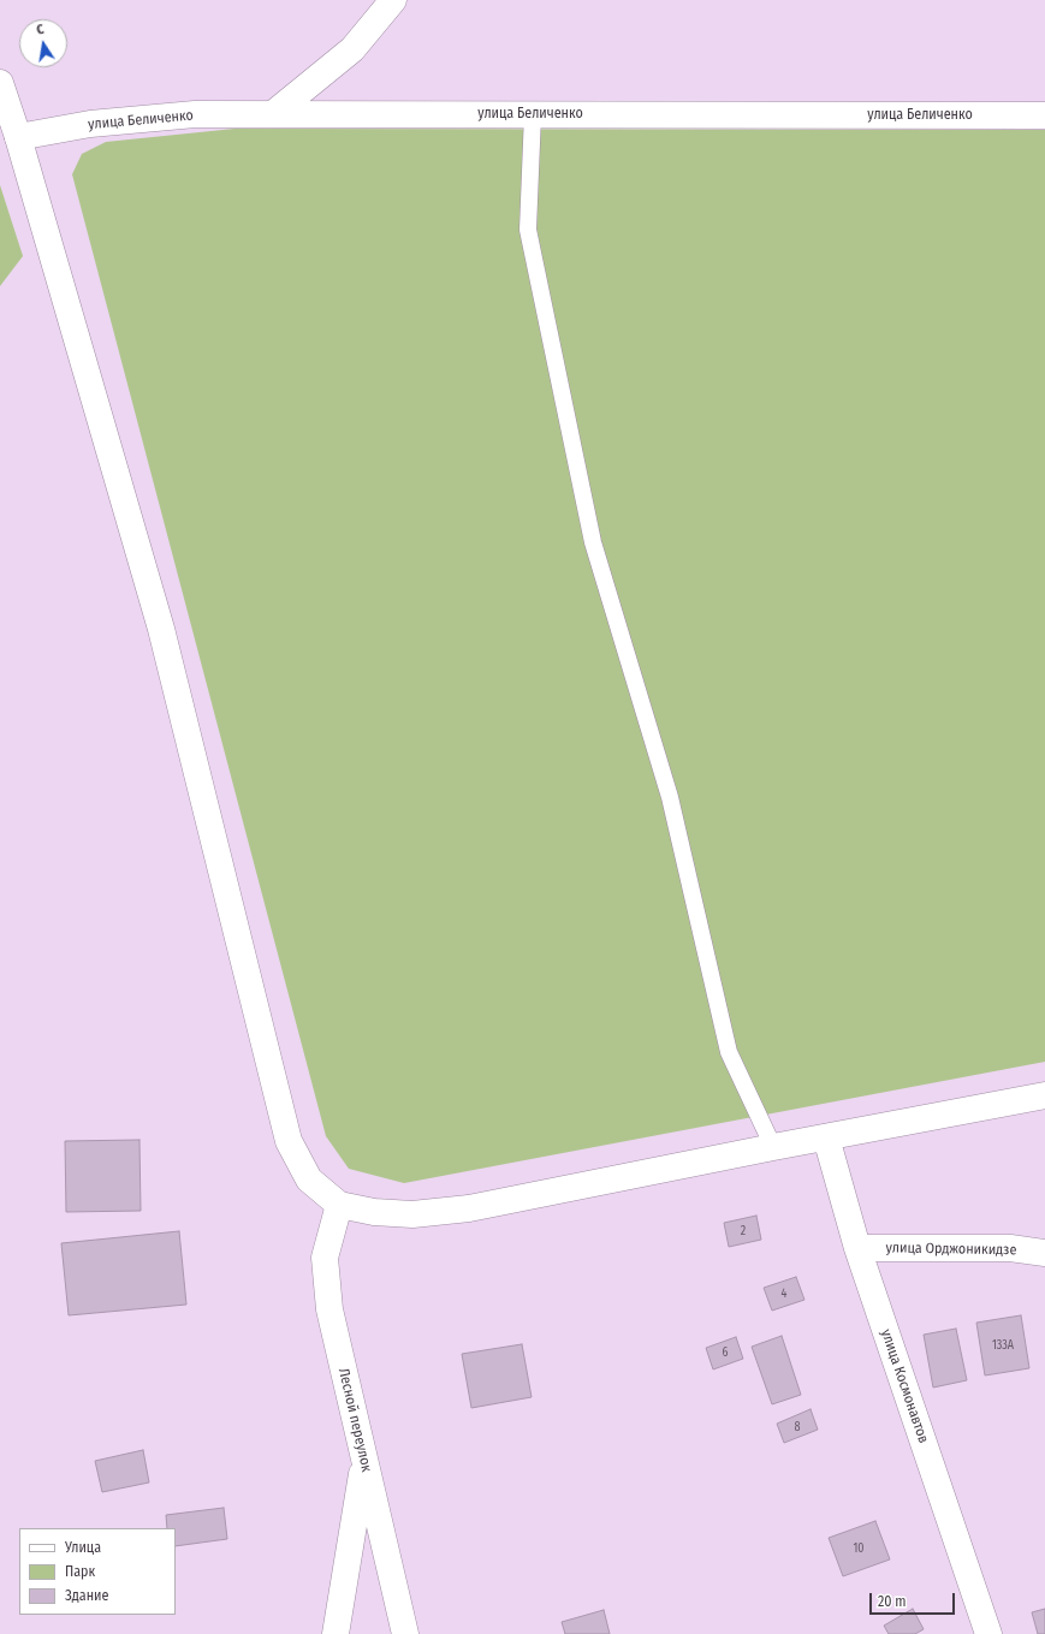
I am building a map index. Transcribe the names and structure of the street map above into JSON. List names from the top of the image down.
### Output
{
  "streets": {
    "street": [
      "улица Беличенко",
      "улица Орджоникидзе",
      "улица Космонавтов",
      "Лесной переулок"
    ]
  },
  "crossings": [
    ["улица Орджоникидзе", "улица Космонавтов"]
  ],
  "house_numbers": [
    "2",
    "4",
    "133А",
    "6",
    "8",
    "10"
  ],
  "legend": ["Улица", "Парк", "Здание"],
  "scale_bar": "20 m",
  "north": "top"
}
